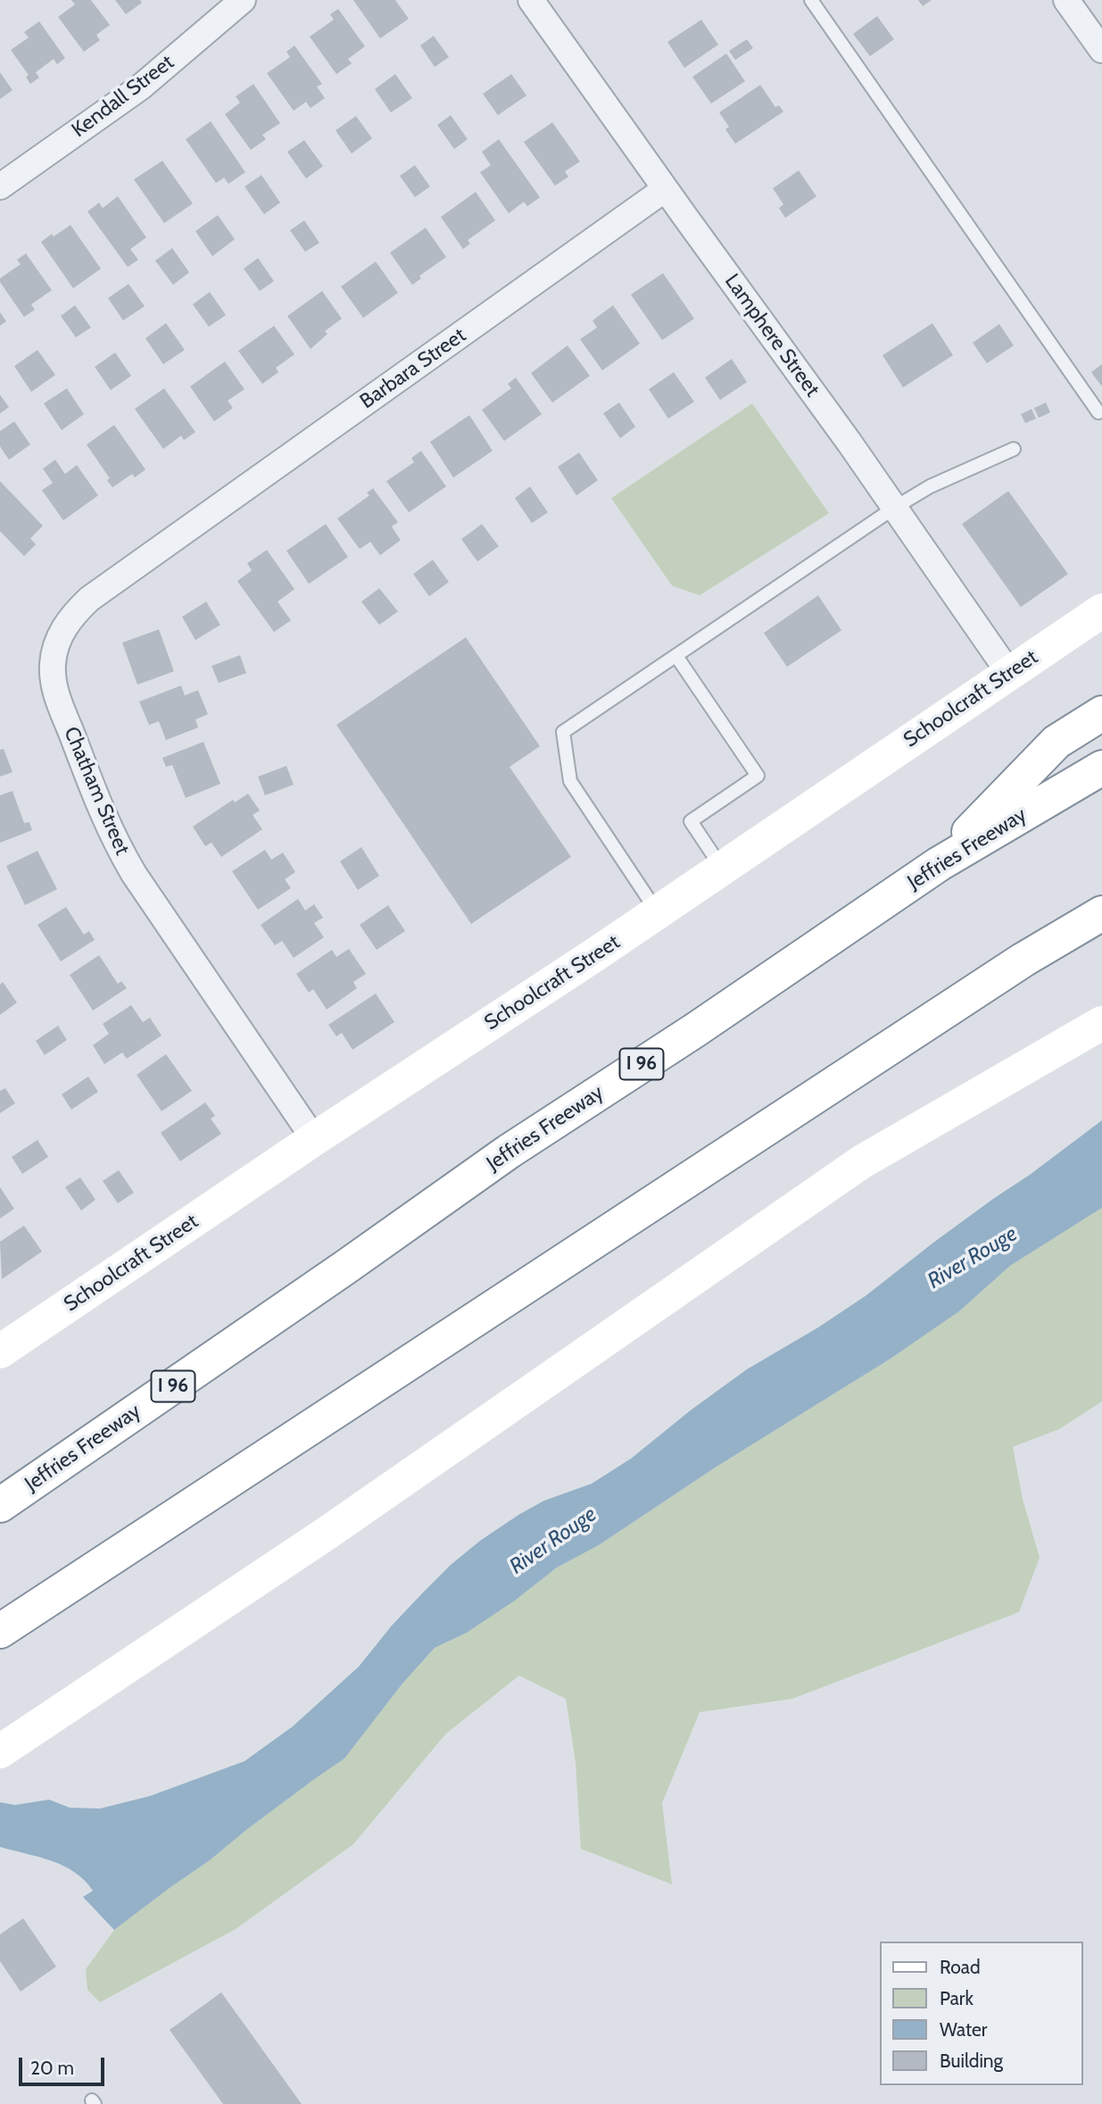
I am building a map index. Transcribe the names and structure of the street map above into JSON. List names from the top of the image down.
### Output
{
  "streets": {
    "main road": ["Schoolcraft Street", "Jeffries Freeway", "I 96"],
    "street": [
      "Kendall Street",
      "Lamphere Street",
      "Barbara Street",
      "Chatham Street"
    ]
  },
  "crossings": [
    ["Lamphere Street", "Barbara Street"],
    ["Lamphere Street", "Schoolcraft Street"],
    ["Barbara Street", "Chatham Street"],
    ["Schoolcraft Street", "Chatham Street"]
  ],
  "water": ["River Rouge"],
  "legend": [
    "Road",
    "Park",
    "Water",
    "Building"
  ],
  "scale_bar": "20 m"
}
